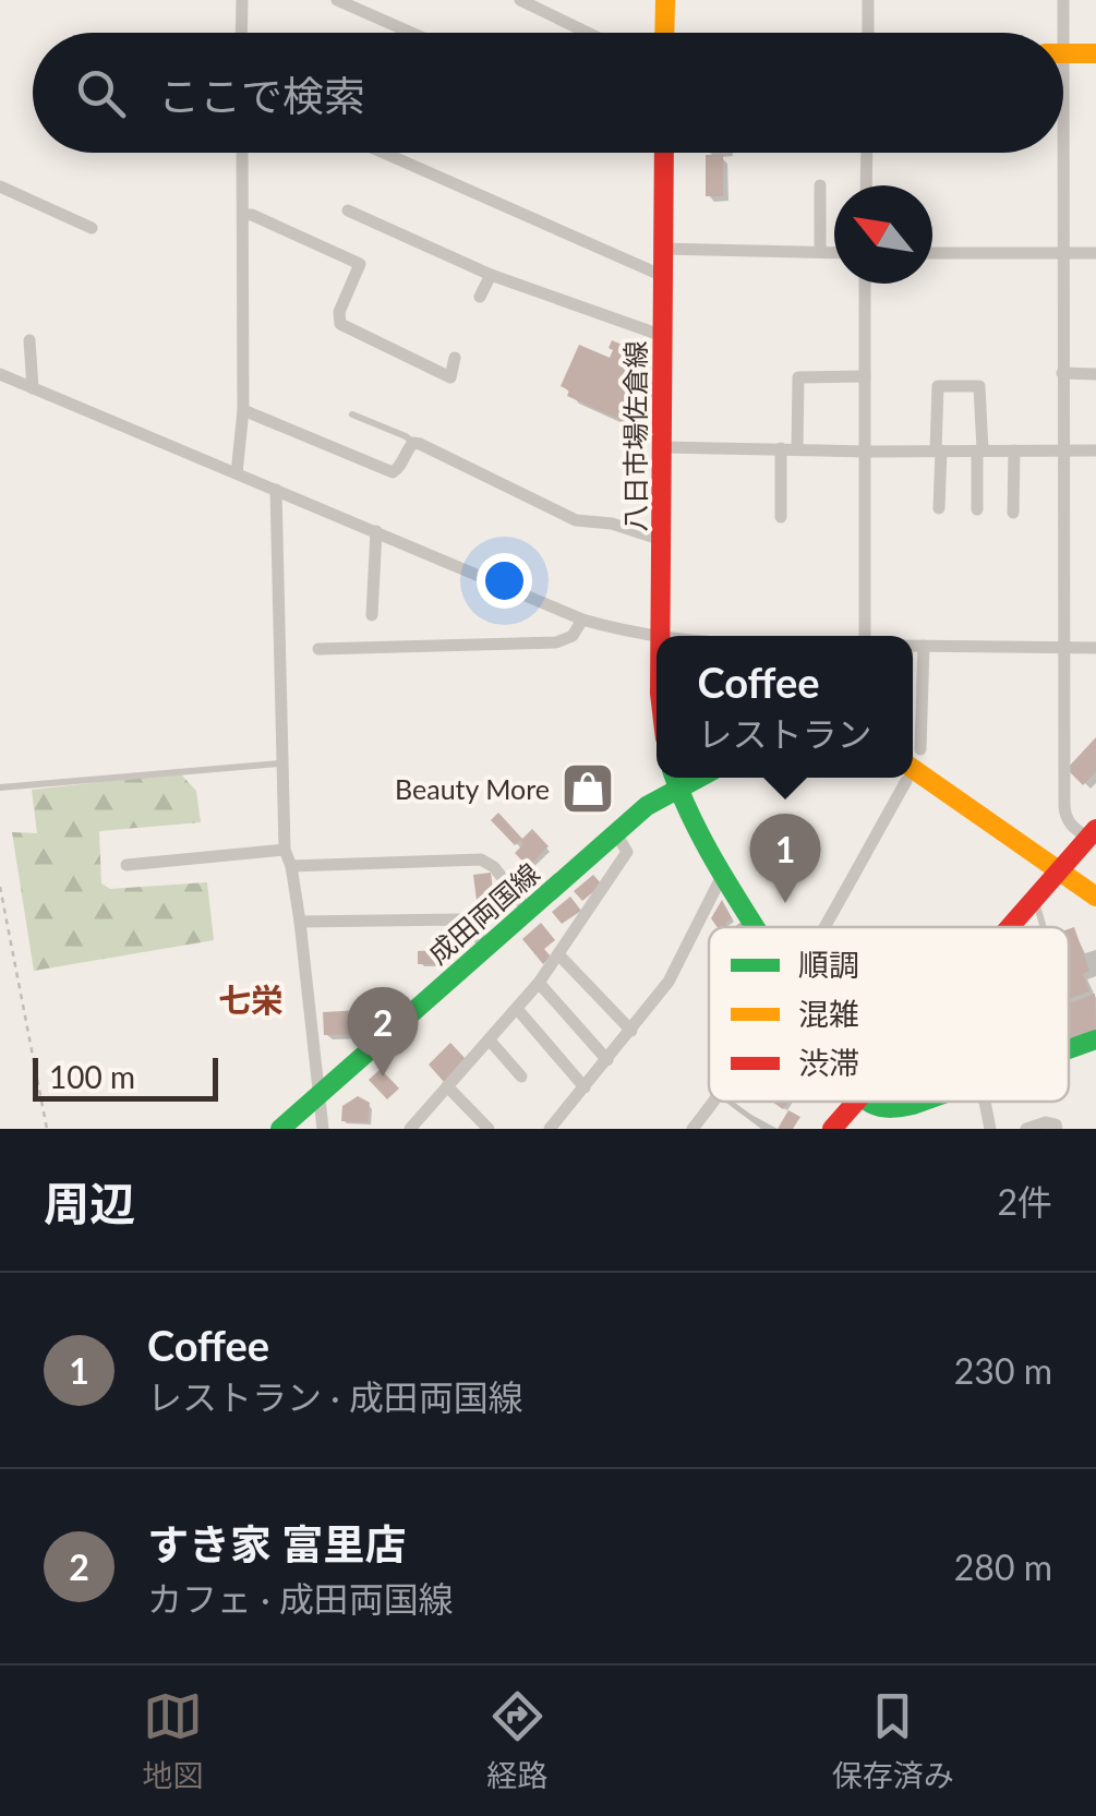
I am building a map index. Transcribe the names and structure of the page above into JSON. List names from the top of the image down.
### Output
{
  "streets": {
    "main road": ["八日市場佐倉線", "成田両国線"]
  },
  "districts": ["七栄"],
  "places": {
    "shop": ["Beauty More"]
  },
  "legend": ["順調", "混雑", "渋滞"],
  "scale_bar": "100 m",
  "north": "top left",
  "page": {
    "search": "ここで検索",
    "popup": ["Coffee", "レストラン"],
    "pins": ["1", "2"],
    "scale": "100 m",
    "heading": ["周辺", "2件"],
    "list": [
      {
        "mark": "1",
        "name": "Coffee",
        "note": "レストラン · 成田両国線",
        "value": "230 m"
      },
      {
        "mark": "2",
        "name": "すき家 富里店",
        "note": "カフェ · 成田両国線",
        "value": "280 m"
      }
    ],
    "nav": ["地図", "経路", "保存済み"]
  }
}
